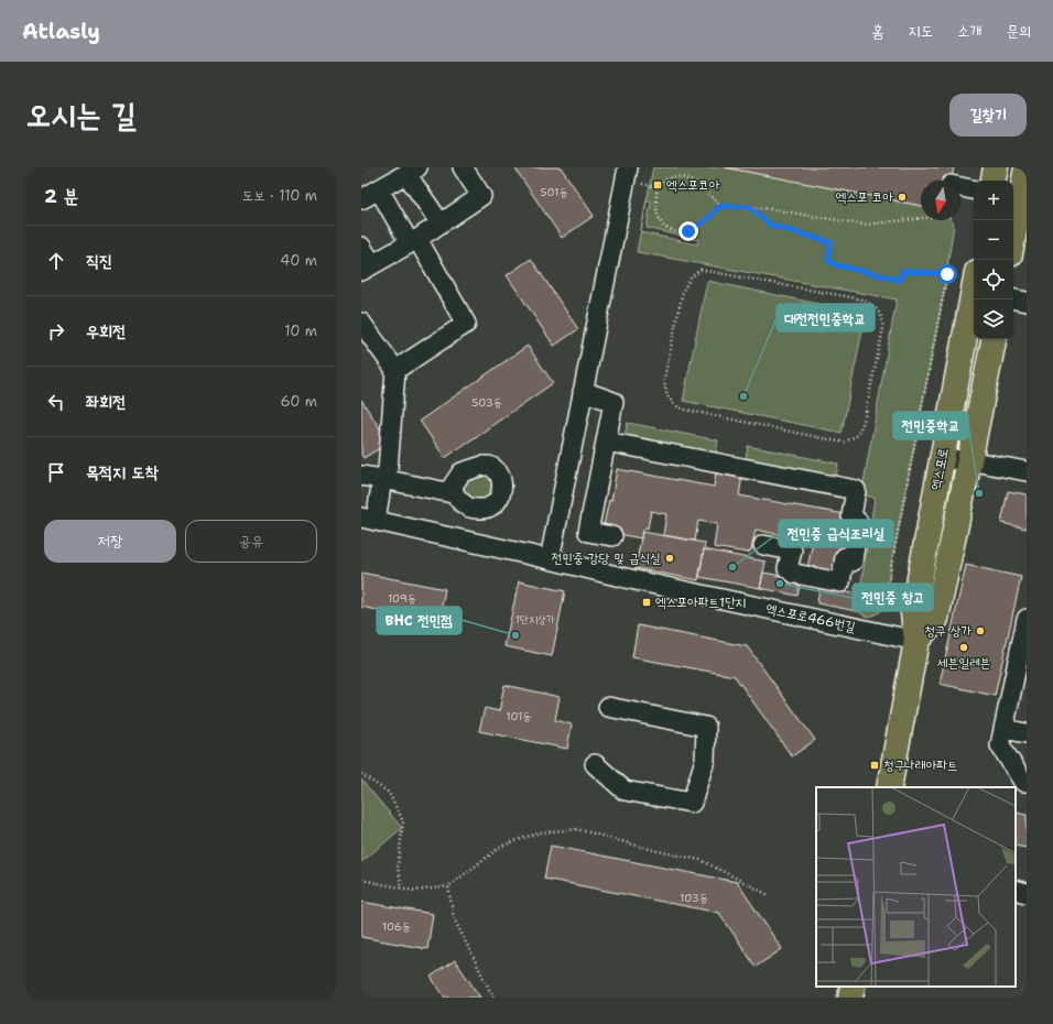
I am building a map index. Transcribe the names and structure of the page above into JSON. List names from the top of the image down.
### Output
{
  "streets": {
    "main road": ["엑스포로"],
    "street": ["엑스포로466번길"]
  },
  "crossings": [
    ["엑스포로", "엑스포로466번길"]
  ],
  "places": {
    "transit": ["엑스포코아", "엑스포아파트1단지", "청구나래아파트"],
    "other": [
      "엑스포 코아",
      "대전전민중학교",
      "전민중학교",
      "전민중 강당 및 급식실",
      "전민중 급식조리실",
      "전민중 창고",
      "청구 상가",
      "BHC 전민점",
      "세븐일레븐"
    ]
  },
  "house_numbers": [
    "501동",
    "503동",
    "109동",
    "1단지상가",
    "101동",
    "103동",
    "106동"
  ],
  "north": "bottom",
  "page": {
    "header": "Atlasly",
    "nav": [
      "홈",
      "지도",
      "소개",
      "문의"
    ],
    "title": "오시는 길",
    "buttons": [
      "길찾기",
      ["저장", "공유"]
    ],
    "heading": ["2 분", "도보 · 110 m"],
    "map_buttons": ["+", "−"],
    "list": [
      ["직진", "40 m"],
      ["우회전", "10 m"],
      ["좌회전", "60 m"],
      "목적지 도착"
    ]
  }
}
